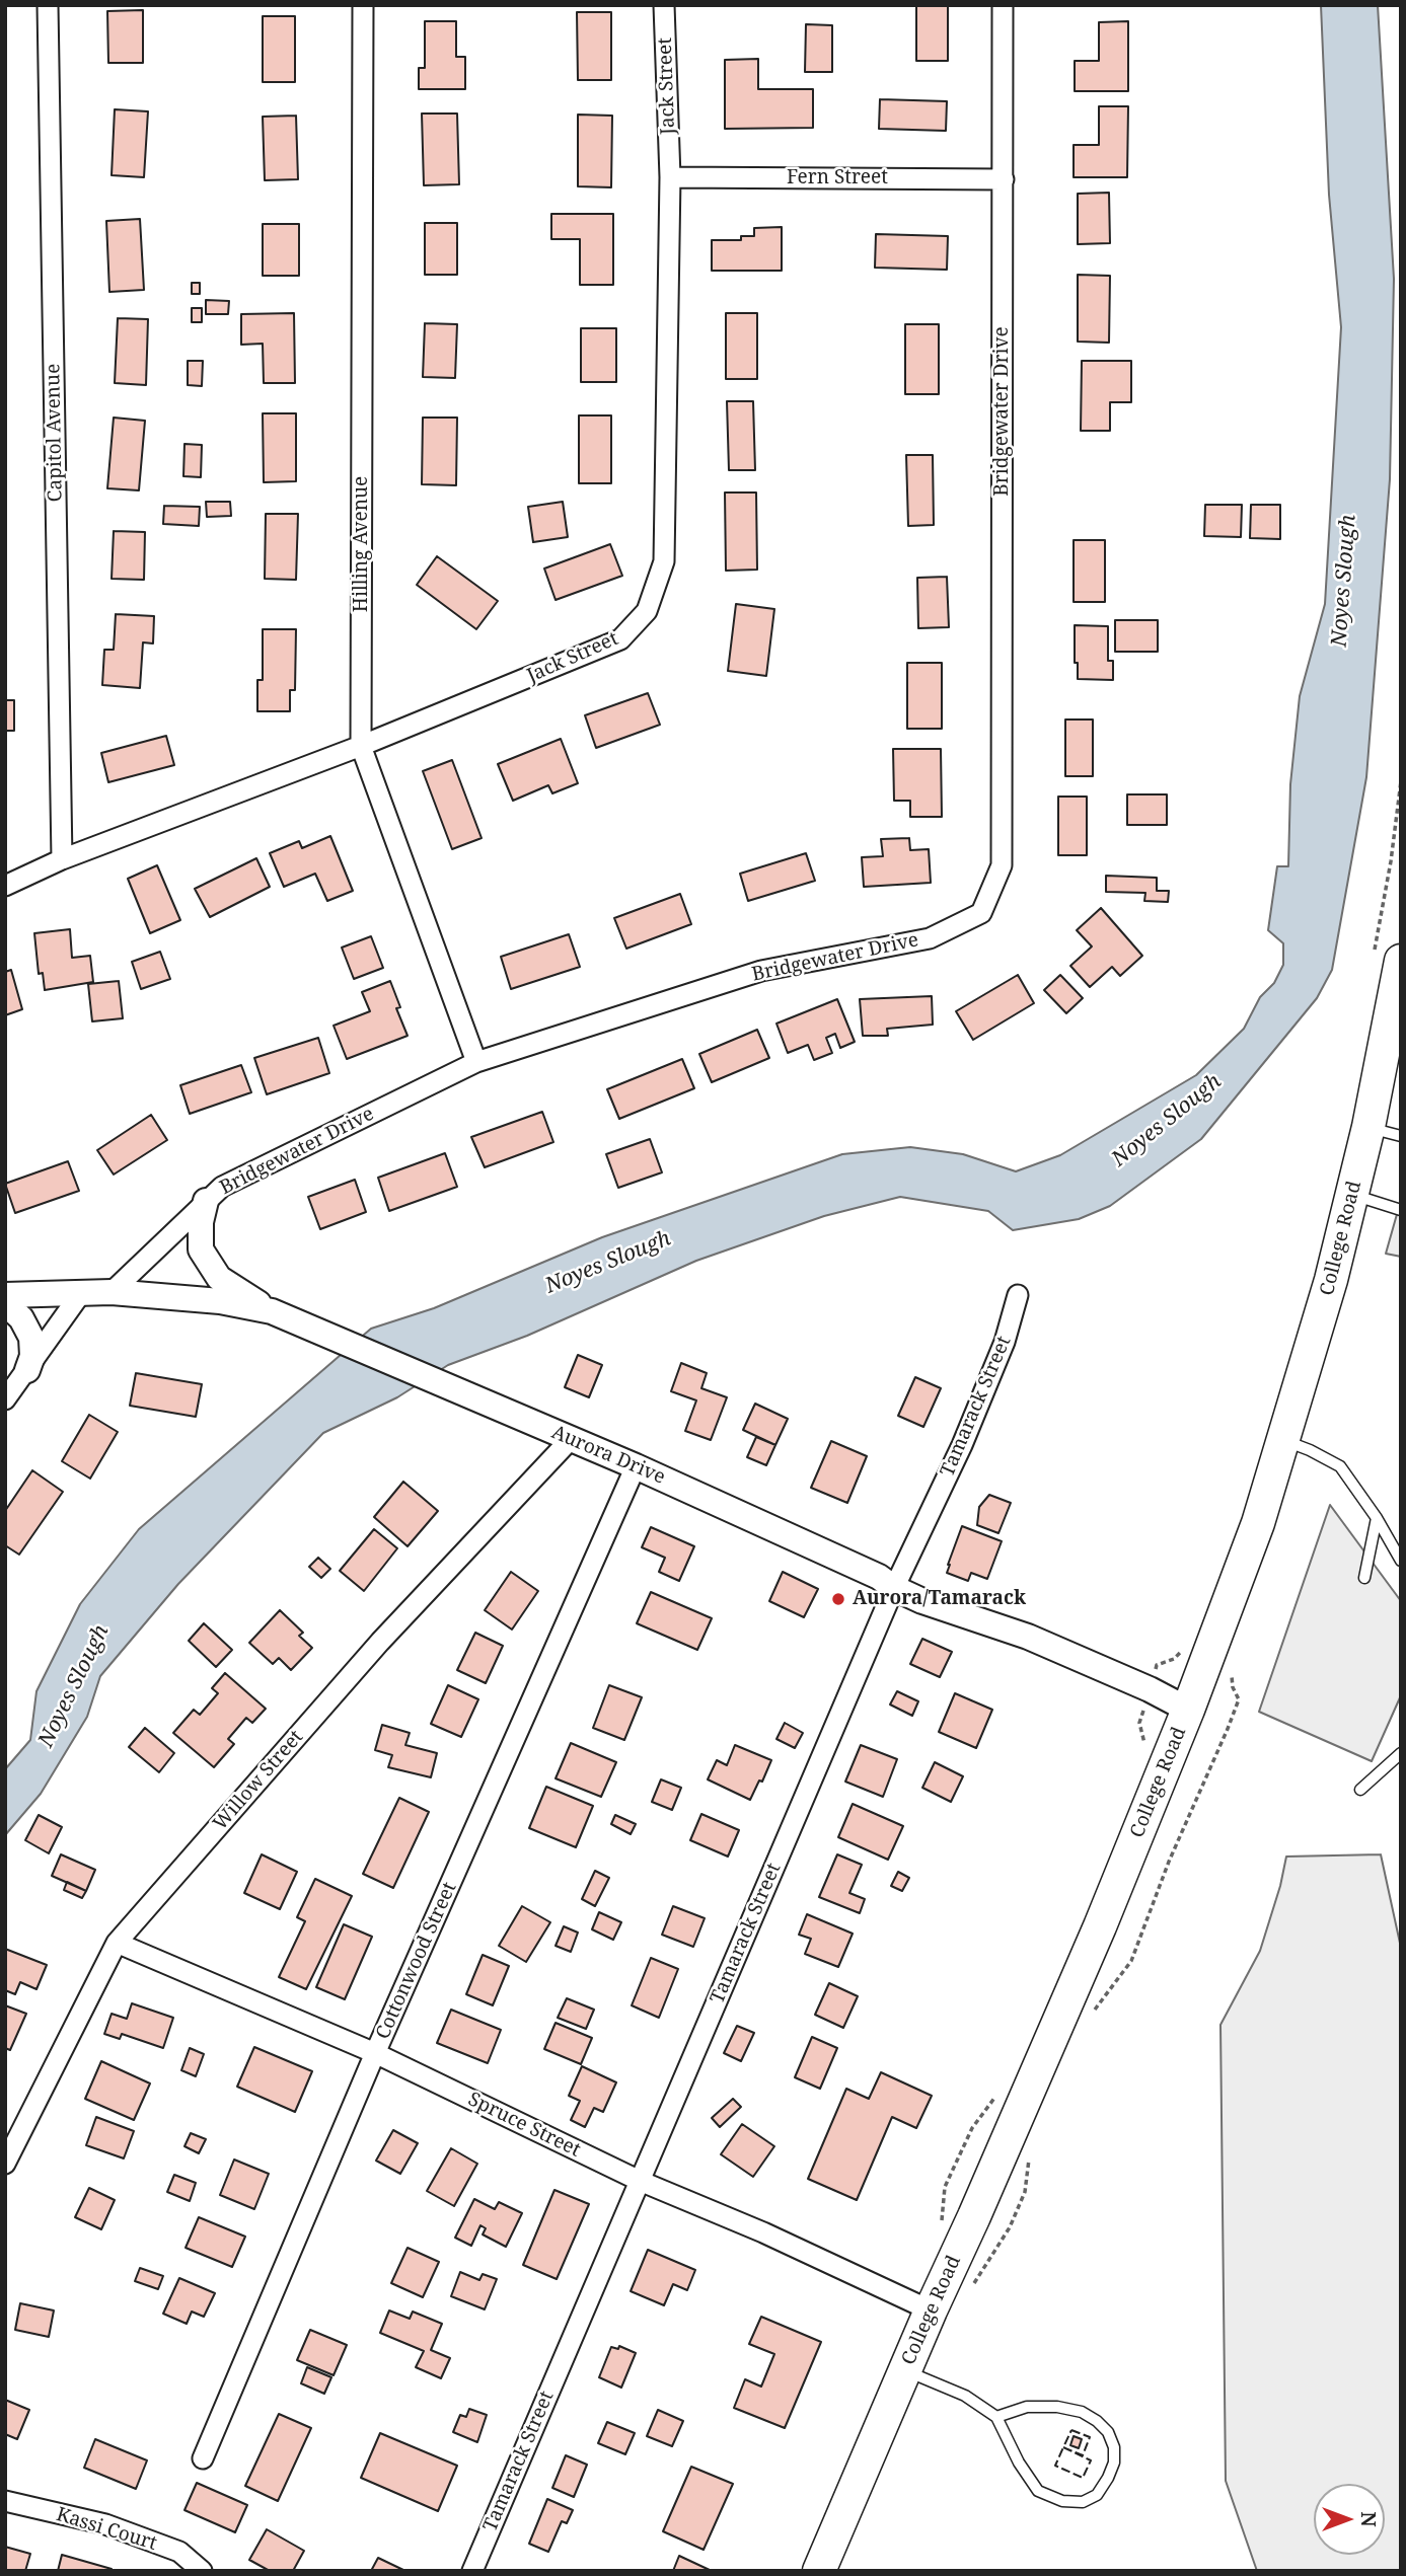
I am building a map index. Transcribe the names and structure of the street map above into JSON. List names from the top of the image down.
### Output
{
  "streets": {
    "main road": ["College Road"],
    "street": [
      "Jack Street",
      "Fern Street",
      "Bridgewater Drive",
      "Capitol Avenue",
      "Hilling Avenue",
      "Tamarack Street",
      "Aurora Drive",
      "Willow Street",
      "Cottonwood Street",
      "Spruce Street",
      "Kassi Court"
    ]
  },
  "crossings": [
    ["Jack Street", "Fern Street"],
    ["Jack Street", "Capitol Avenue"],
    ["Jack Street", "Hilling Avenue"],
    ["Fern Street", "Bridgewater Drive"],
    ["Bridgewater Drive", "Hilling Avenue"],
    ["Bridgewater Drive", "Aurora Drive"],
    ["College Road", "Aurora Drive"],
    ["College Road", "Spruce Street"],
    ["Tamarack Street", "Aurora Drive"],
    ["Tamarack Street", "Spruce Street"],
    ["Aurora Drive", "Willow Street"],
    ["Aurora Drive", "Cottonwood Street"],
    ["Willow Street", "Spruce Street"],
    ["Cottonwood Street", "Spruce Street"]
  ],
  "water": ["Noyes Slough"],
  "places": ["Aurora/Tamarack"],
  "north": "right"
}
